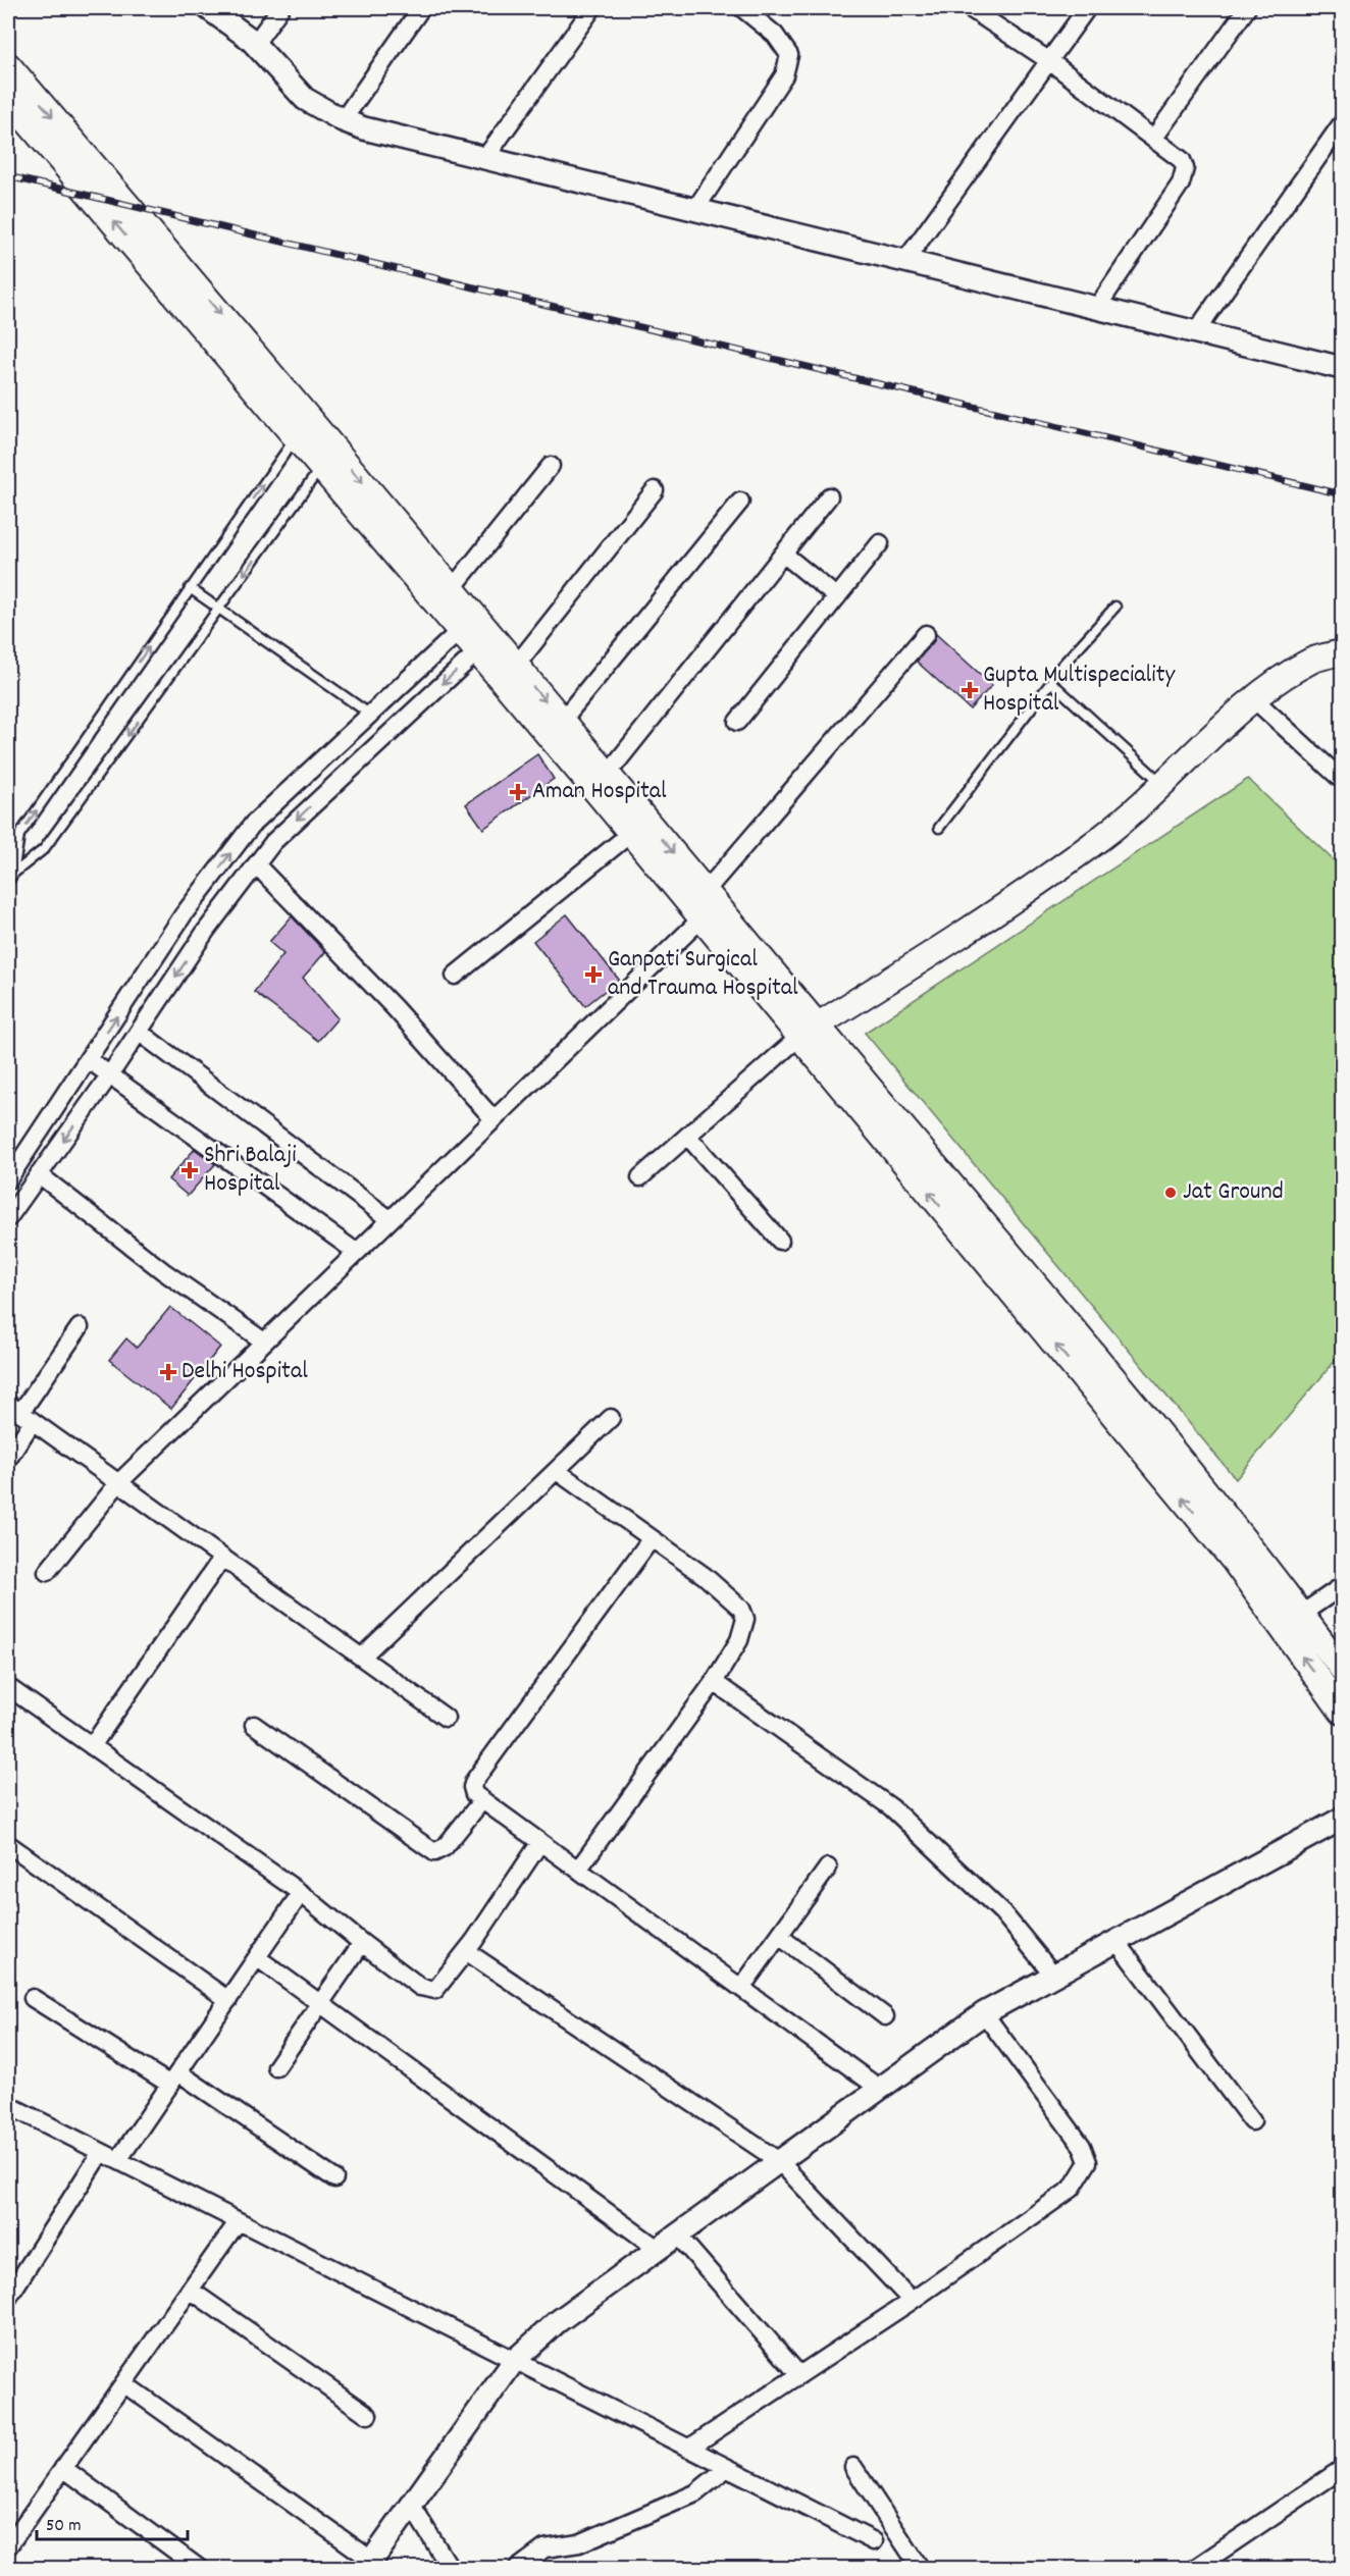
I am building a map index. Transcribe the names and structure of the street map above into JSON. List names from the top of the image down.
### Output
{
  "places": {
    "health": [
      "Gupta Multispeciality Hospital",
      "Aman Hospital",
      "Ganpati Surgical and Trauma Hospital",
      "Shri Balaji Hospital",
      "Delhi Hospital"
    ],
    "other": ["Jat Ground"]
  },
  "scale_bar": "50 m"
}
